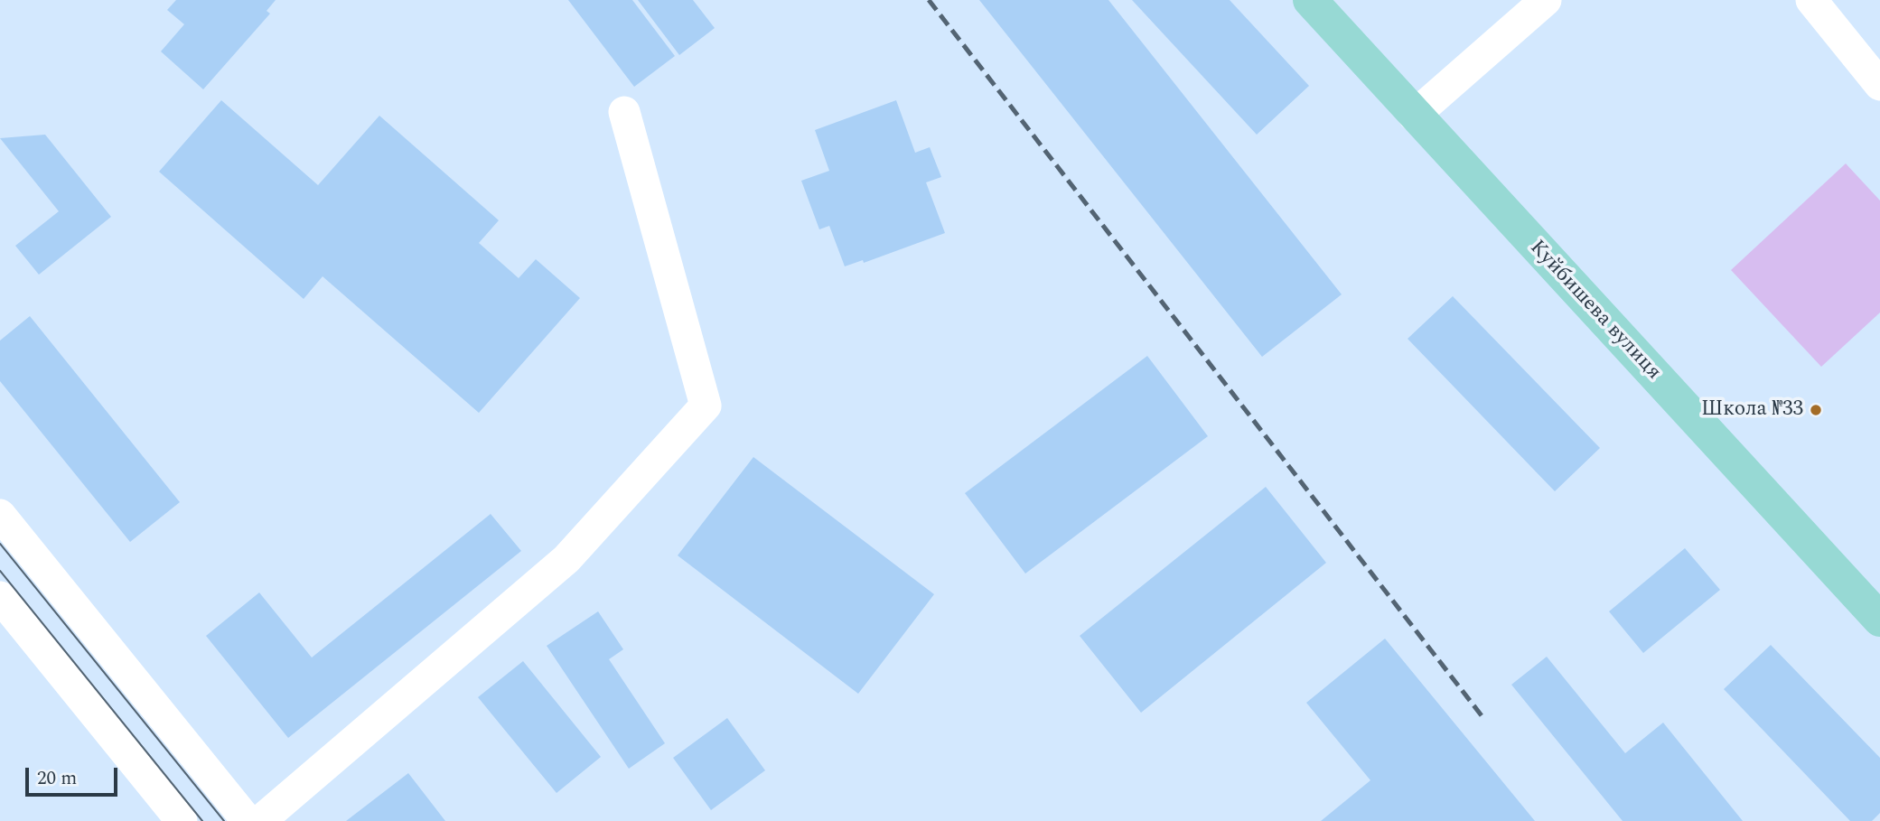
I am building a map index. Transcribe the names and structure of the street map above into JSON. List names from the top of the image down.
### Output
{
  "streets": {
    "main road": ["Куйбишева вулиця"]
  },
  "places": ["Школа №33"],
  "scale_bar": "20 m"
}
